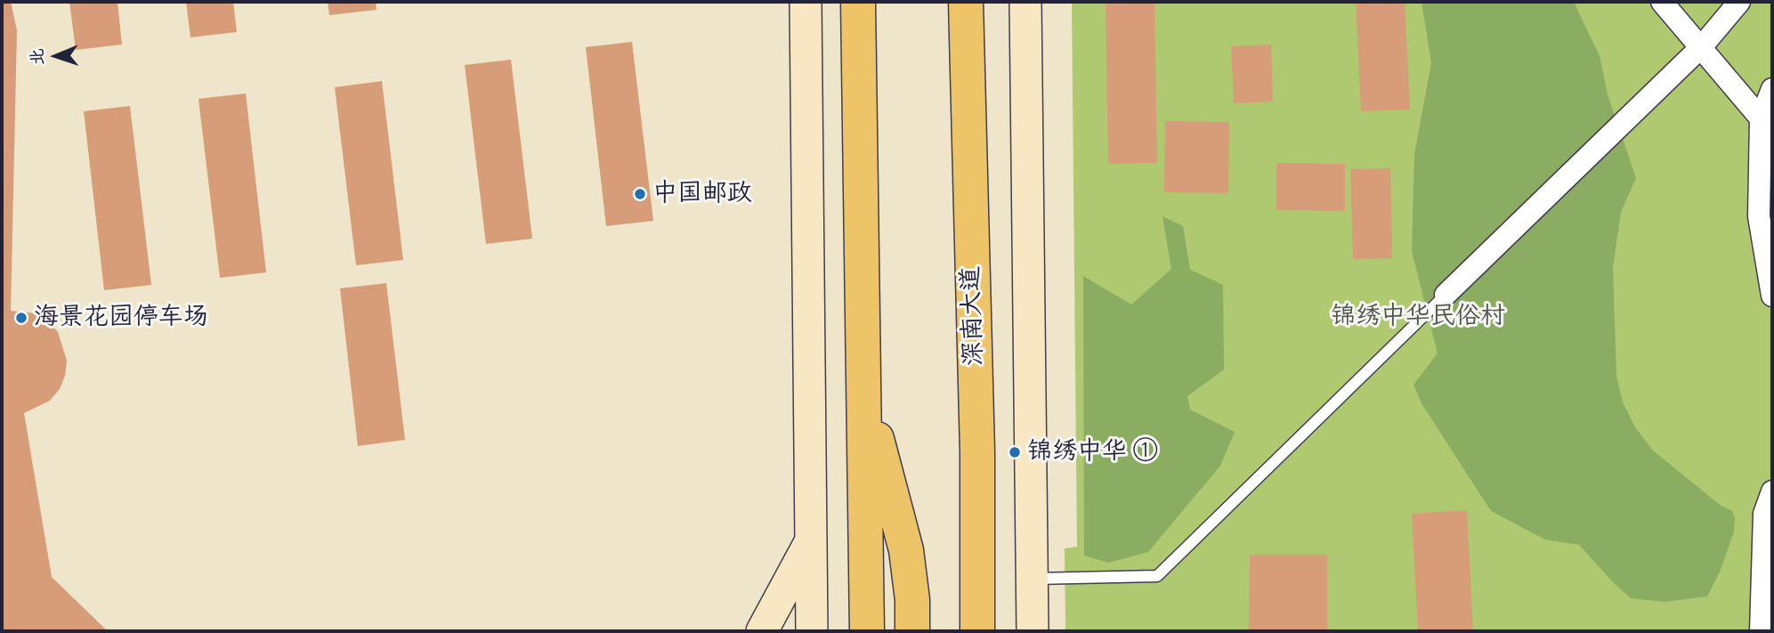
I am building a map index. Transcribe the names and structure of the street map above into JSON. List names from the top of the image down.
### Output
{
  "streets": {
    "main road": ["深南大道"]
  },
  "parks": ["锦绣中华民俗村"],
  "places": ["中国邮政", "海景花园停车场", "锦绣中华 ①"],
  "north": "left"
}
